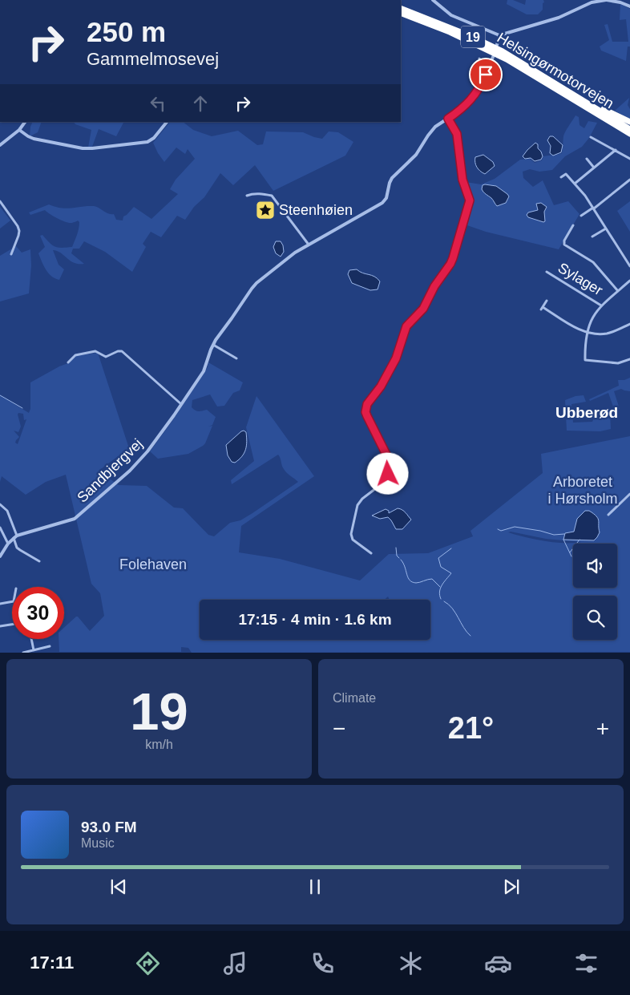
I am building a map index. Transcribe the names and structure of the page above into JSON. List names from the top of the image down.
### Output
{
  "streets": {
    "highway": ["19", "Helsingørmotorvejen"],
    "street": ["Sylager", "Sandbjergvej"]
  },
  "districts": ["Ubberød"],
  "parks": ["Arboretet i Hørsholm", "Folehaven"],
  "places": {
    "place": ["Steenhøien"]
  },
  "page": {
    "turn": ["250 m", "Gammelmosevej"],
    "limit": "30",
    "trip": "17:15 · 4 min · 1.6 km",
    "tile": [
      ["19", "km/h"],
      "Climate"
    ],
    "heat": ["−", "21°", "+"],
    "song": ["93.0 FM", "Music"],
    "tabs": "17:11"
  }
}
